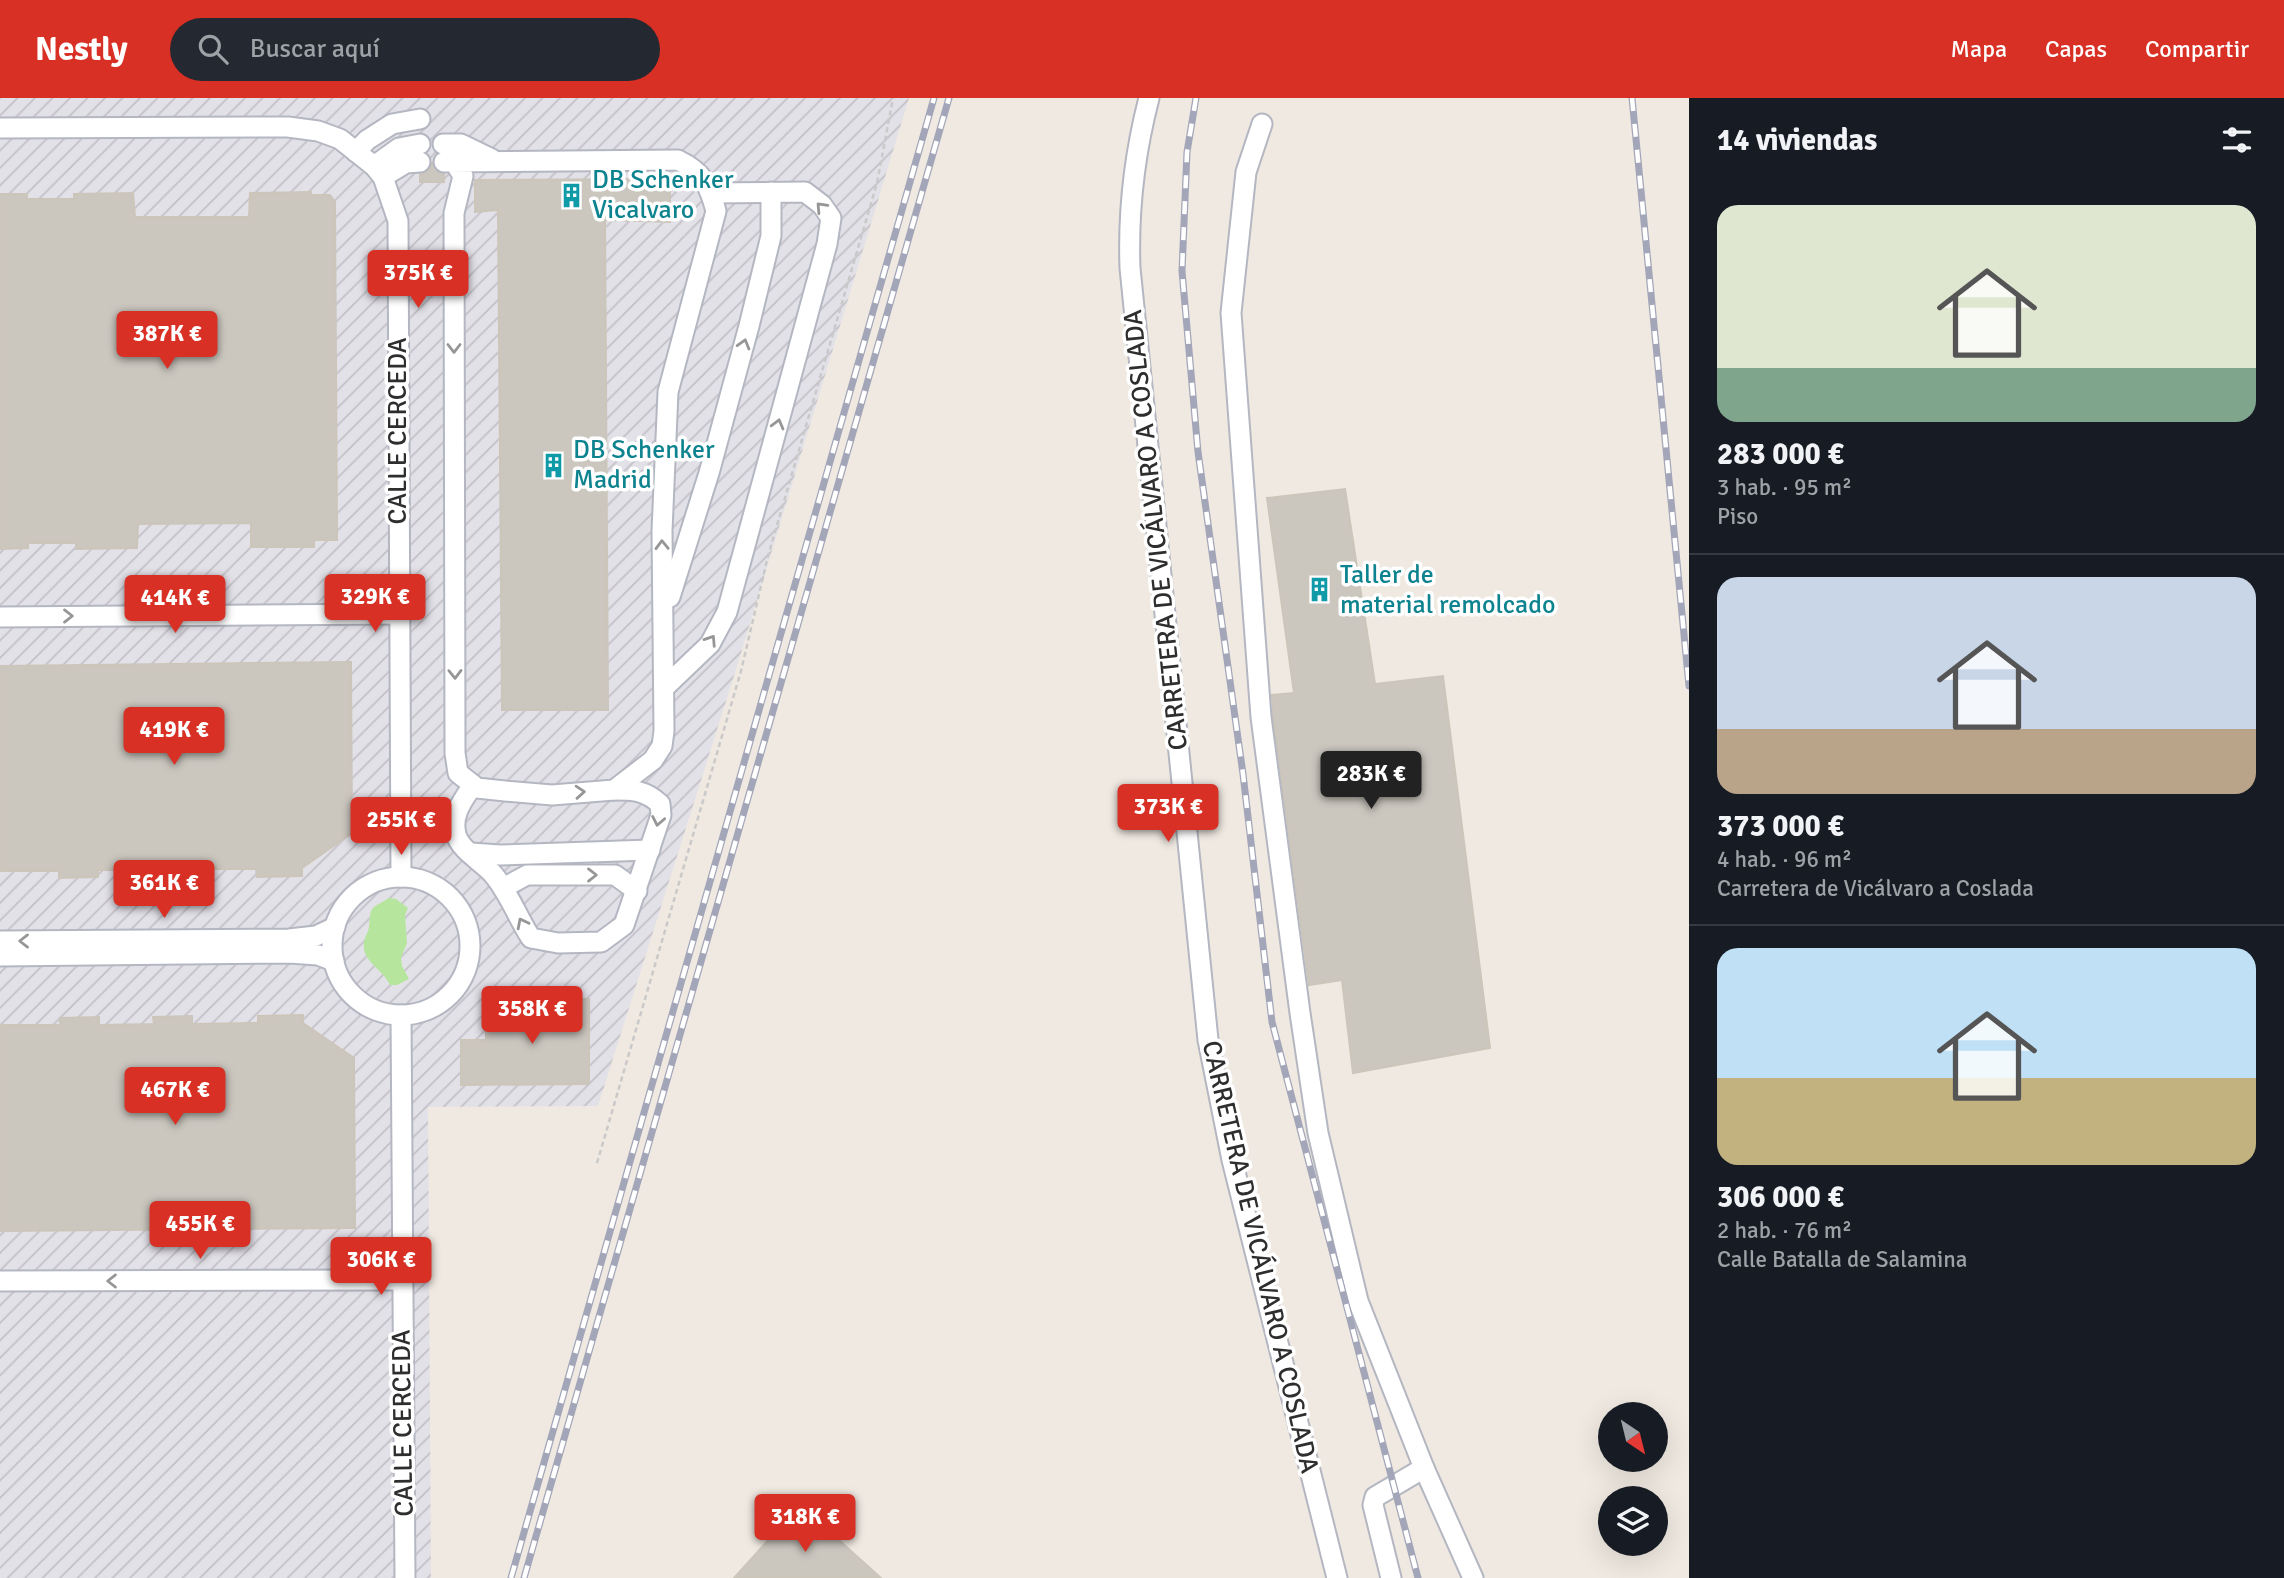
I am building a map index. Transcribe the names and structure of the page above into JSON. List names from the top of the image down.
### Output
{
  "streets": {
    "street": ["CALLE CERCEDA", "CARRETERA DE VICÁLVARO A COSLADA"]
  },
  "places": {
    "building": ["DB Schenker Vicalvaro", "DB Schenker Madrid", "Taller de material remolcado"]
  },
  "north": "bottom right",
  "page": {
    "header": "Nestly",
    "search": "Buscar aquí",
    "nav": ["Mapa", "Capas", "Compartir"],
    "heading": "14 viviendas",
    "list": [
      {
        "name": "283 000 €",
        "note": "3 hab. · 95 m² · Piso"
      },
      {
        "name": "373 000 €",
        "note": "4 hab. · 96 m² · Carretera de Vicálvaro a Coslada"
      },
      {
        "name": "306 000 €",
        "note": "2 hab. · 76 m² · Calle Batalla de Salamina"
      }
    ],
    "price": [
      "375K €",
      "387K €",
      "329K €",
      "414K €",
      "419K €",
      "283K €",
      "373K €",
      "255K €",
      "361K €",
      "358K €",
      "467K €",
      "455K €",
      "306K €",
      "318K €"
    ]
  }
}
